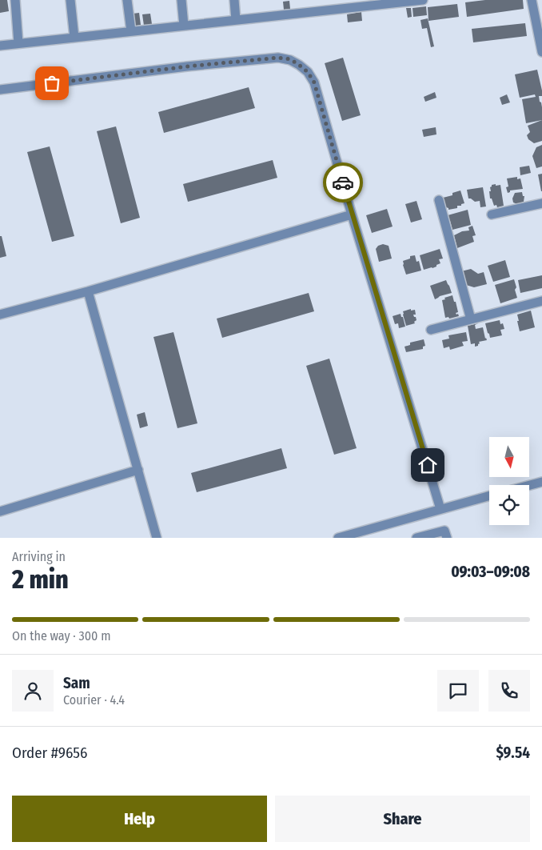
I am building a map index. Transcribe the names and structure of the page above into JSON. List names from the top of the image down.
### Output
{
  "north": "bottom",
  "page": {
    "heading": ["2 min", "Arriving in", "09:03–09:08"],
    "panel": [
      "Sam",
      "Courier · 4.4",
      "Order #9656",
      "$9.54"
    ],
    "bar": "On the way · 300 m",
    "buttons": ["Help", "Share"]
  }
}
